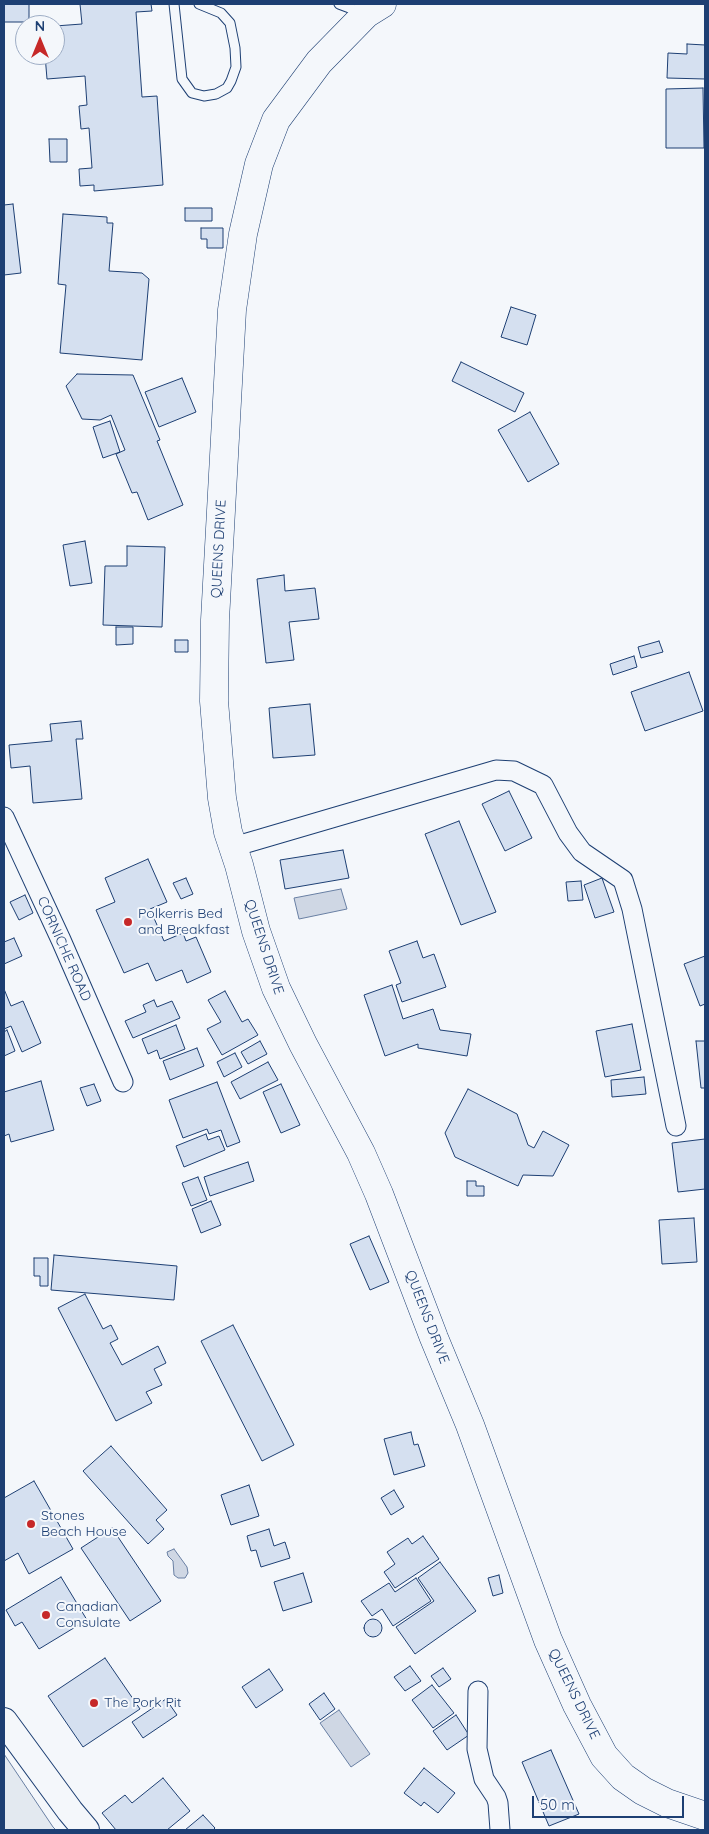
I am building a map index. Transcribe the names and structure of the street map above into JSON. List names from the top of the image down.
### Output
{
  "streets": {
    "main road": ["QUEENS DRIVE"],
    "street": ["CORNICHE ROAD"]
  },
  "places": [
    "Polkerris Bed and Breakfast",
    "Stones Beach House",
    "Canadian Consulate",
    "The Pork Pit"
  ],
  "scale_bar": "50 m",
  "north": "top"
}
